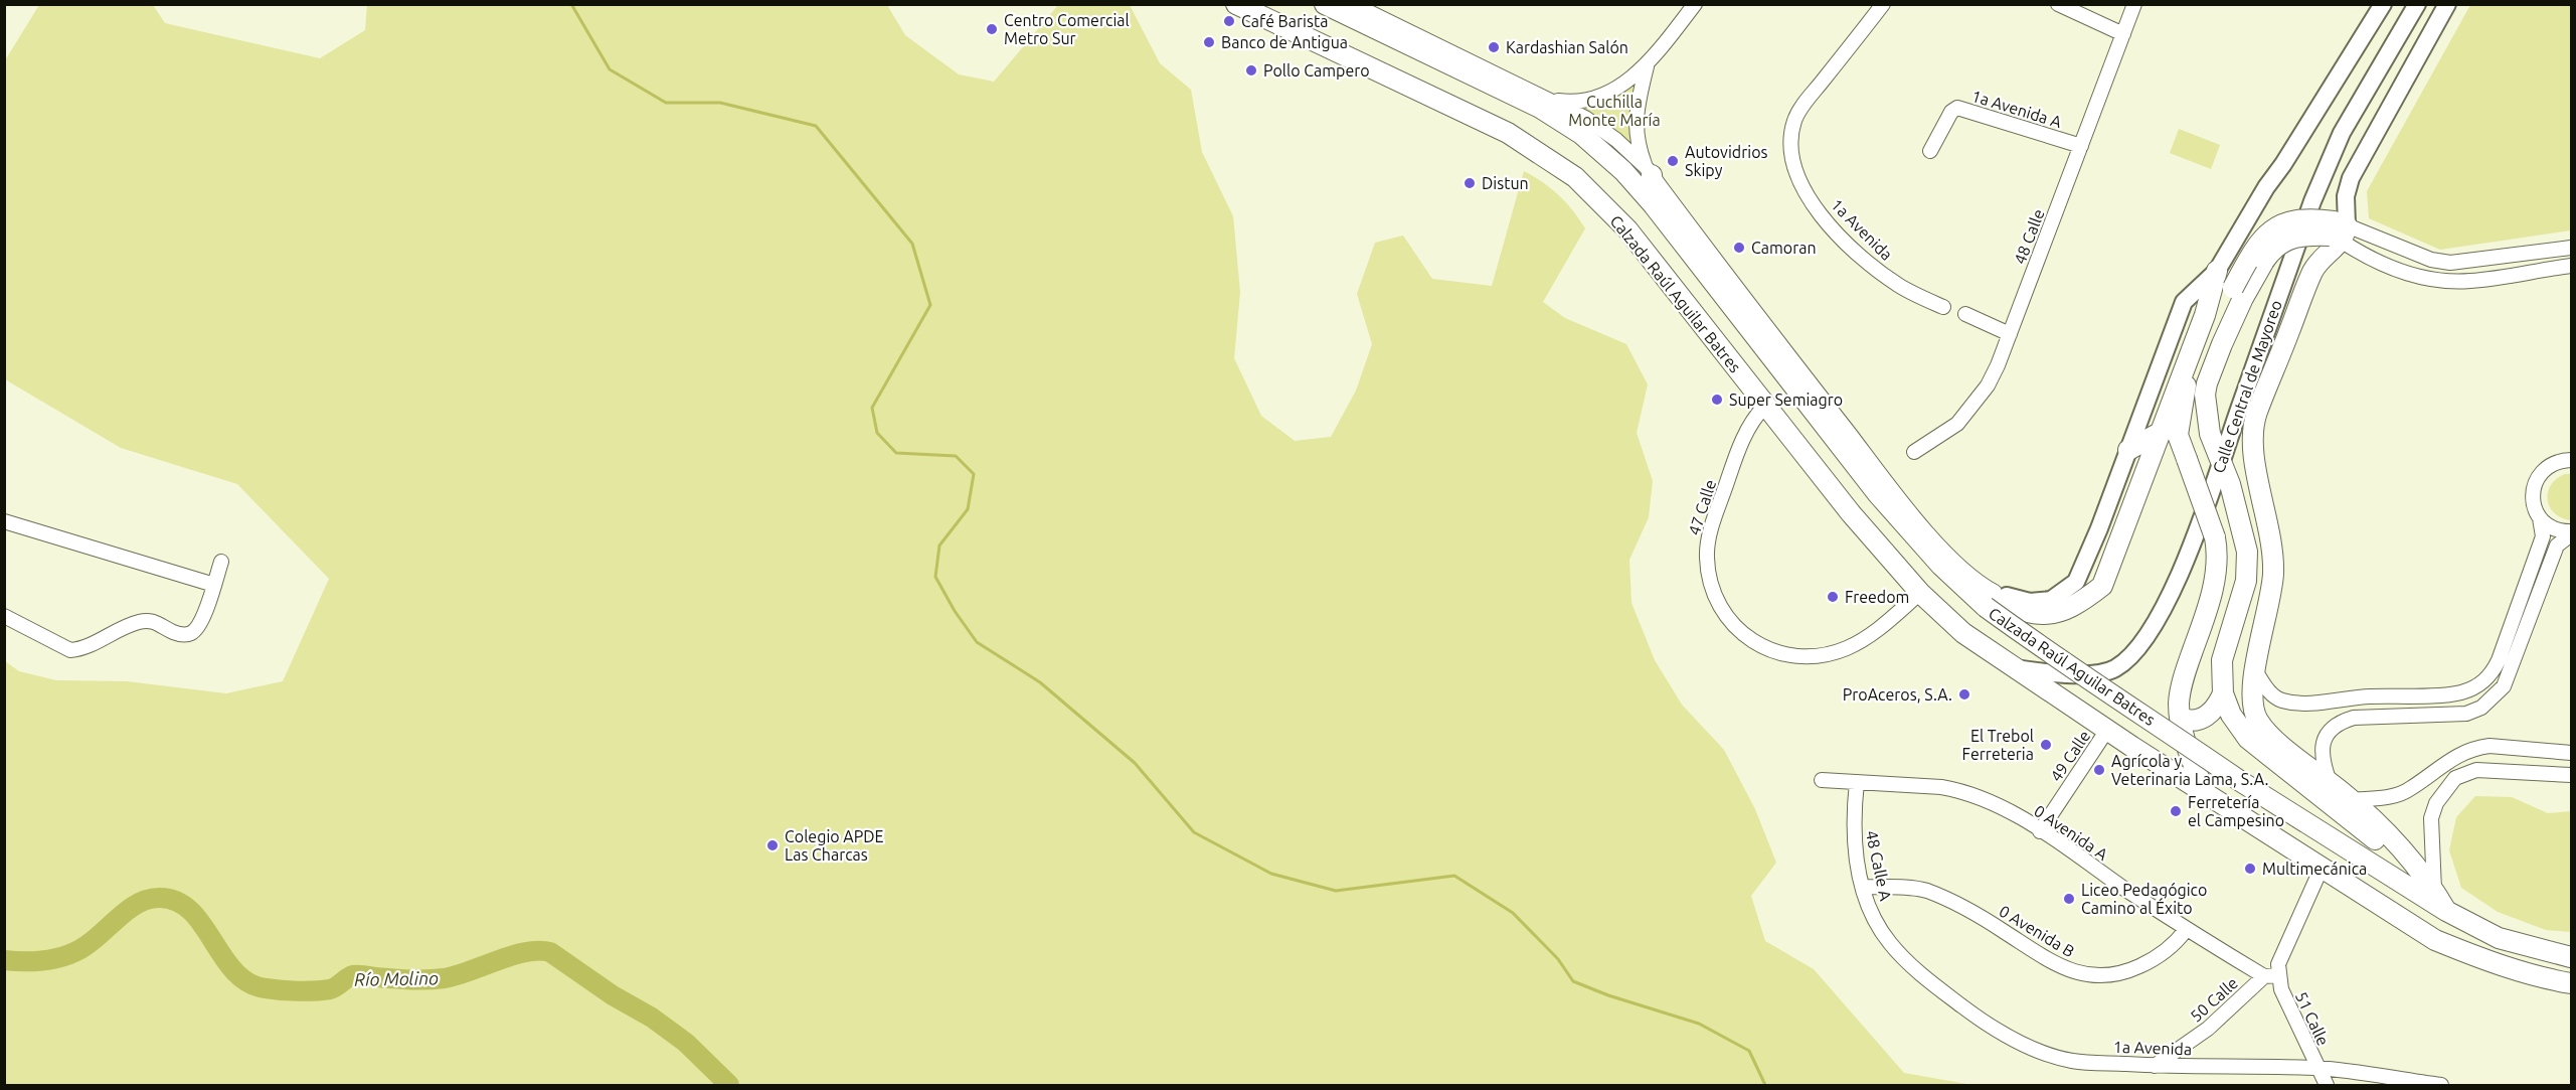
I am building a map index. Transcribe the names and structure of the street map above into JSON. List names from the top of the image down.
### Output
{
  "streets": {
    "highway": ["Calzada Raúl Aguilar Batres"],
    "main road": ["Calle Central de Mayoreo"],
    "street": [
      "1a Avenida A",
      "1a Avenida",
      "48 Calle",
      "47 Calle",
      "49 Calle",
      "0 Avenida A",
      "48 Calle A",
      "0 Avenida B",
      "50 Calle",
      "51 Calle"
    ]
  },
  "crossings": [
    ["1a Avenida A", "48 Calle"],
    ["1a Avenida", "48 Calle A"],
    ["1a Avenida", "50 Calle"],
    ["1a Avenida", "51 Calle"],
    ["Calzada Raúl Aguilar Batres", "Calle Central de Mayoreo"],
    ["Calzada Raúl Aguilar Batres", "47 Calle"],
    ["Calzada Raúl Aguilar Batres", "49 Calle"],
    ["Calzada Raúl Aguilar Batres", "50 Calle"],
    ["49 Calle", "0 Avenida A"],
    ["0 Avenida A", "48 Calle A"],
    ["0 Avenida A", "0 Avenida B"],
    ["0 Avenida A", "50 Calle"],
    ["0 Avenida A", "51 Calle"],
    ["48 Calle A", "0 Avenida B"],
    ["50 Calle", "51 Calle"]
  ],
  "water": ["Río Molino"],
  "parks": ["Cuchilla Monte María"],
  "places": [
    "Café Barista",
    "Centro Comercial Metro Sur",
    "Banco de Antigua",
    "Kardashian Salón",
    "Pollo Campero",
    "Autovidrios Skipy",
    "Distun",
    "Camoran",
    "Super Semiagro",
    "Freedom",
    "ProAceros, S.A.",
    "El Trebol Ferreteria",
    "Agrícola y Veterinaria Lama, S.A.",
    "Ferretería el Campesino",
    "Colegio APDE Las Charcas",
    "Multimecánica",
    "Liceo Pedagógico Camino al Éxito"
  ]
}
